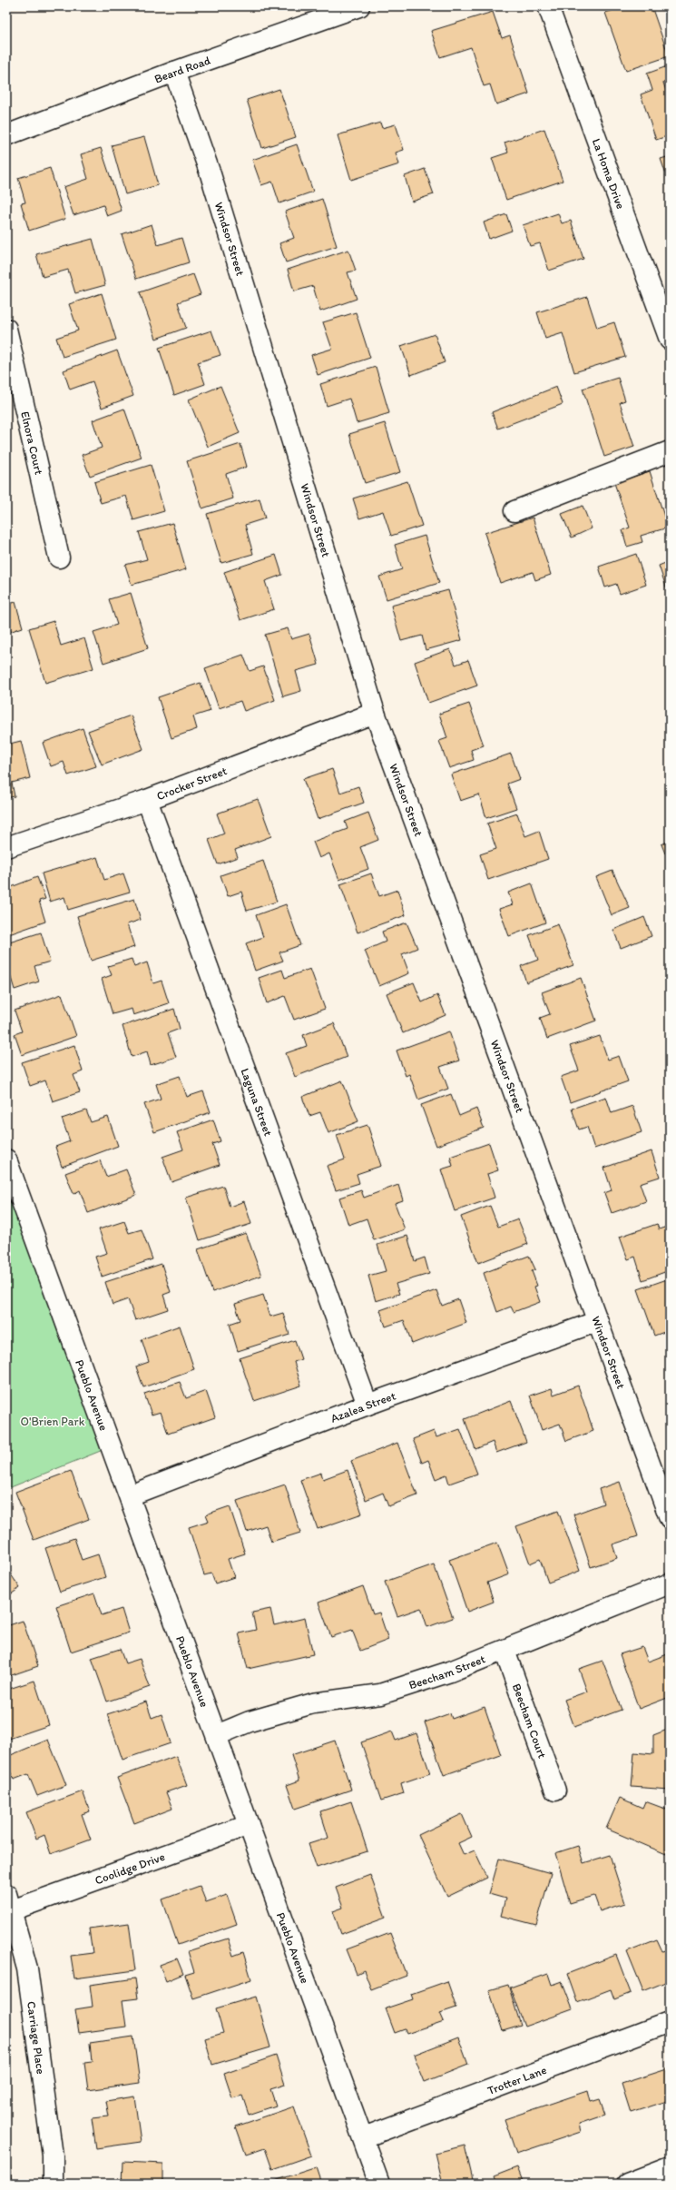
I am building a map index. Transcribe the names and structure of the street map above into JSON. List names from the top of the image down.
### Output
{
  "streets": {
    "street": [
      "Beard Road",
      "La Homa Drive",
      "Windsor Street",
      "Elnora Court",
      "Crocker Street",
      "Laguna Street",
      "Pueblo Avenue",
      "Azalea Street",
      "Beecham Street",
      "Beecham Court",
      "Coolidge Drive",
      "Carriage Place",
      "Trotter Lane"
    ]
  },
  "crossings": [
    ["Beard Road", "Windsor Street"],
    ["Windsor Street", "Crocker Street"],
    ["Windsor Street", "Azalea Street"],
    ["Crocker Street", "Laguna Street"],
    ["Laguna Street", "Azalea Street"],
    ["Pueblo Avenue", "Azalea Street"],
    ["Pueblo Avenue", "Beecham Street"],
    ["Pueblo Avenue", "Coolidge Drive"],
    ["Pueblo Avenue", "Trotter Lane"],
    ["Beecham Street", "Beecham Court"],
    ["Coolidge Drive", "Carriage Place"]
  ],
  "parks": ["O'Brien Park"]
}
